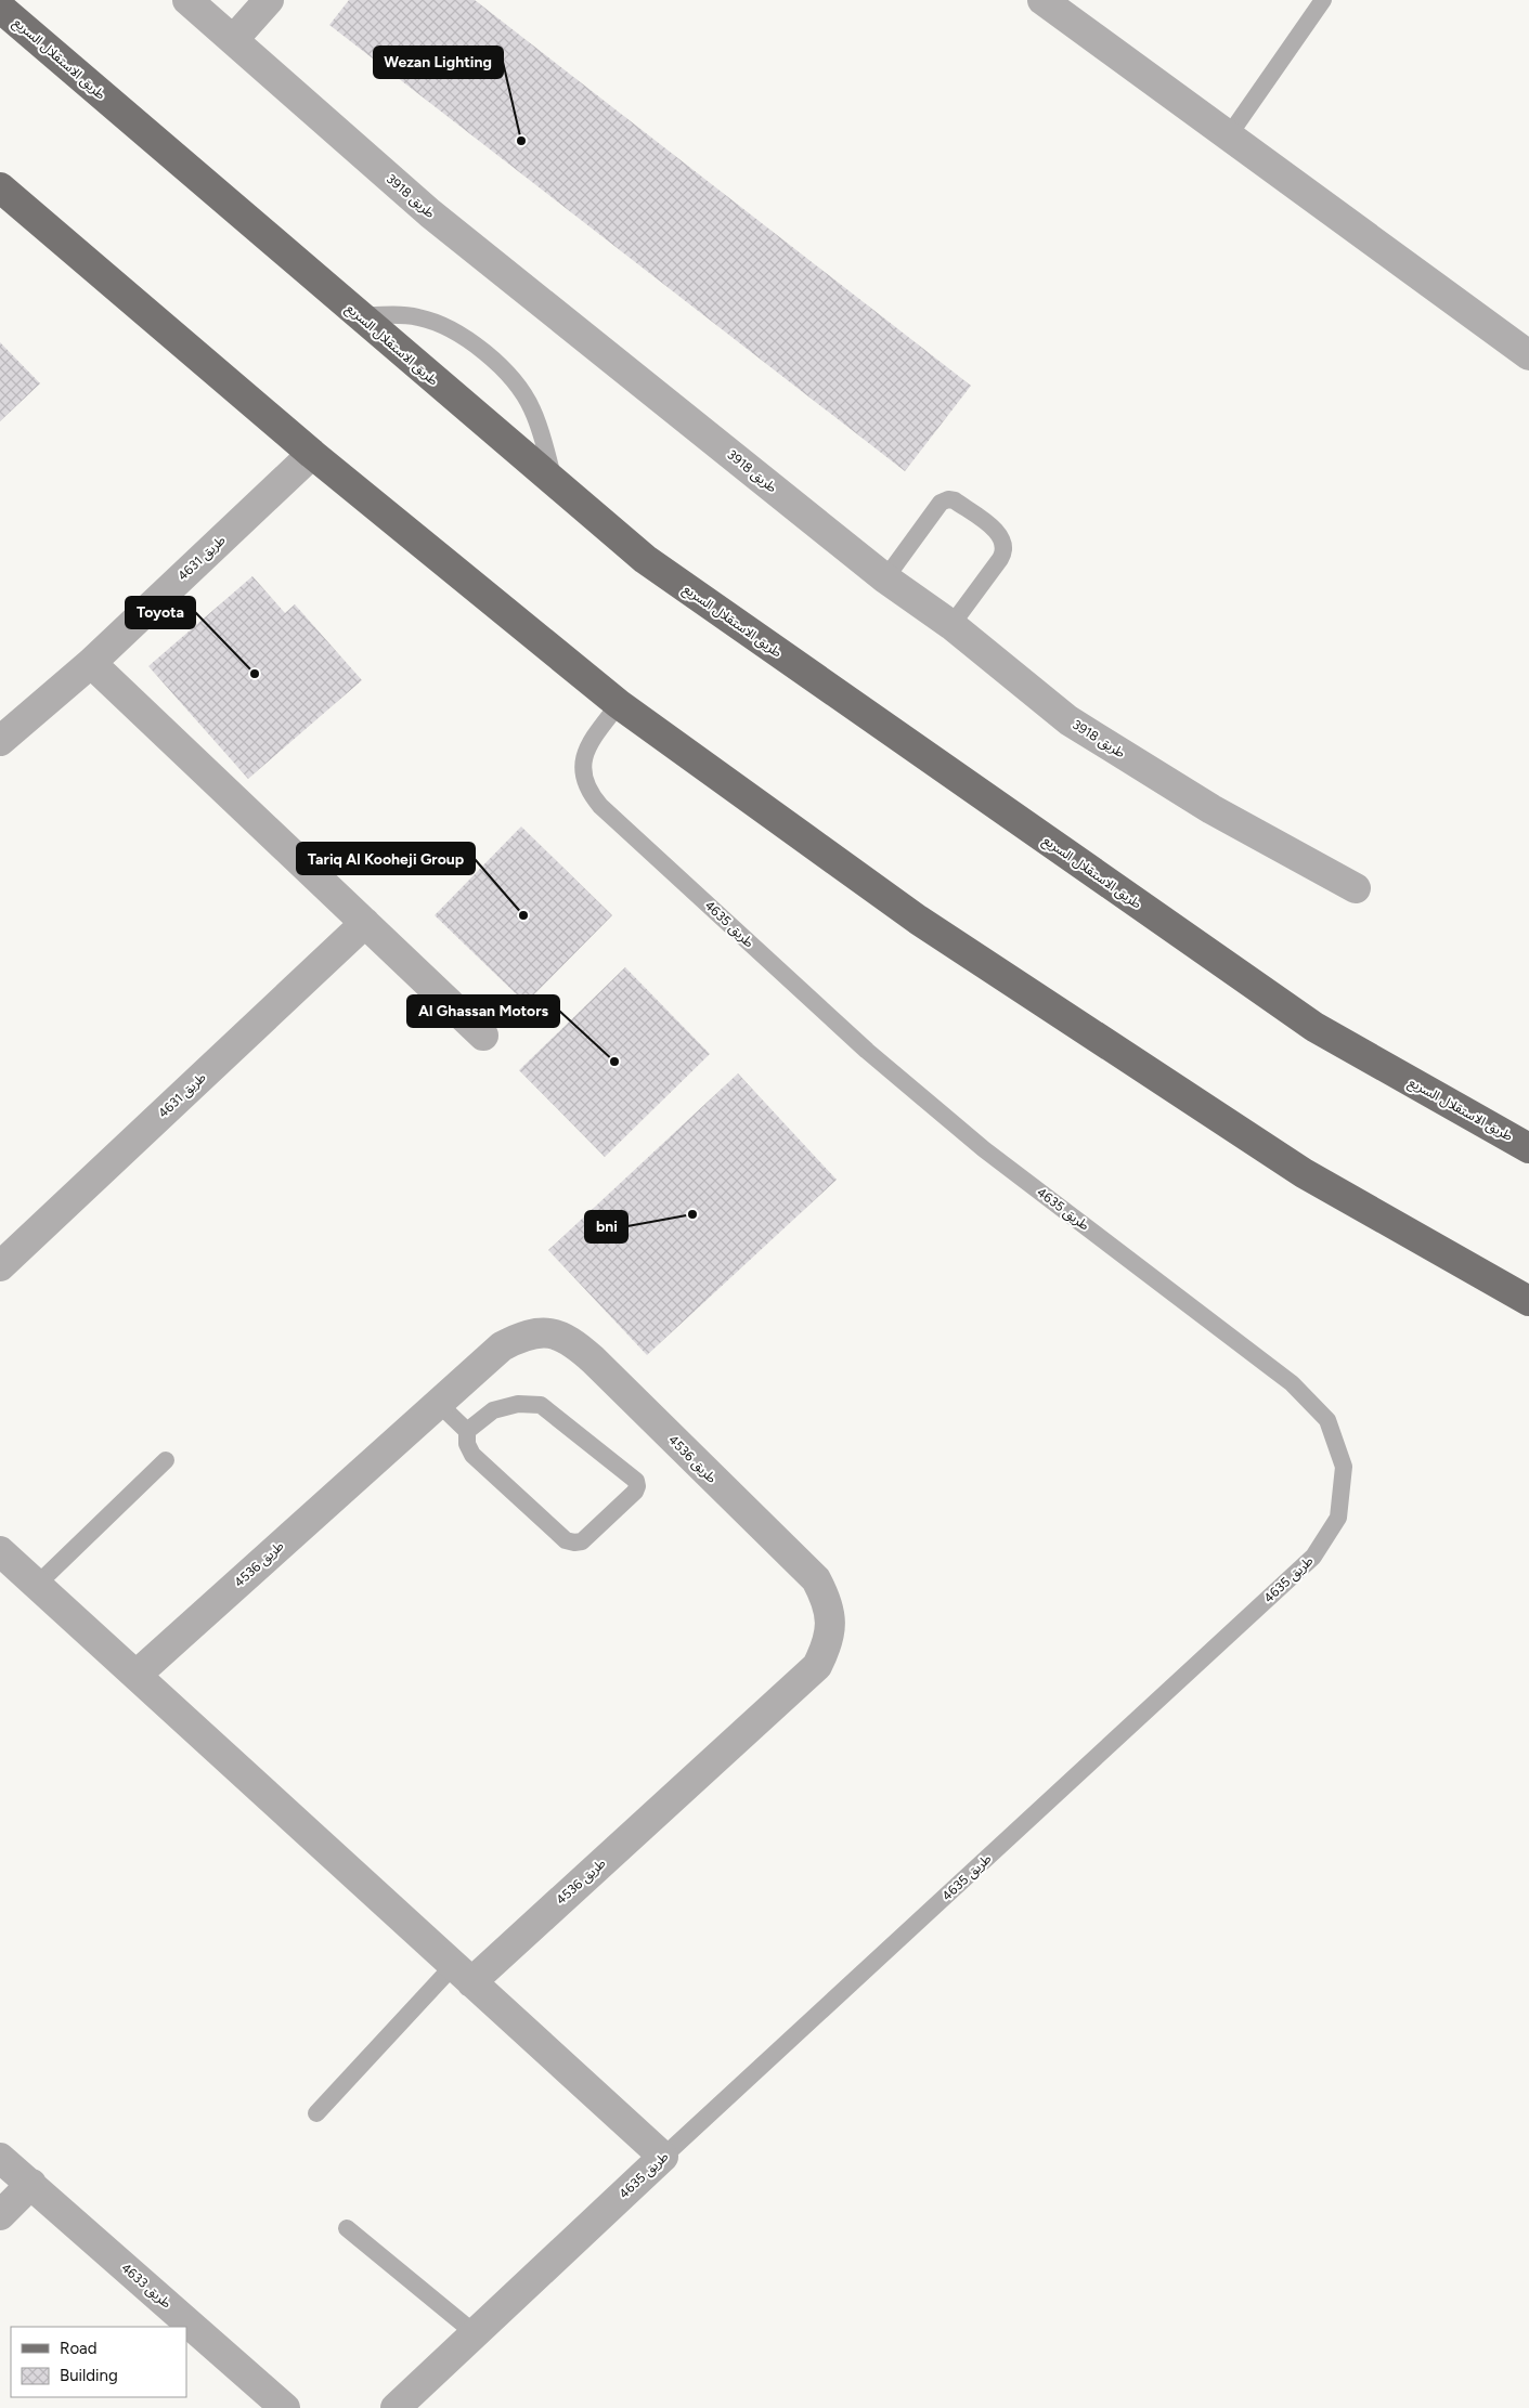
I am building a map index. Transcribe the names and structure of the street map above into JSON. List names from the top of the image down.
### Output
{
  "streets": {
    "main road": ["طريق الاستقلال السريع"],
    "street": [
      "طريق 3918",
      "طريق 4631",
      "طريق 4635",
      "طريق 4536",
      "طريق 4633"
    ]
  },
  "places": [
    "Wezan Lighting",
    "Toyota",
    "Tariq Al Kooheji Group",
    "Al Ghassan Motors",
    "bni"
  ],
  "legend": ["Road", "Building"]
}
